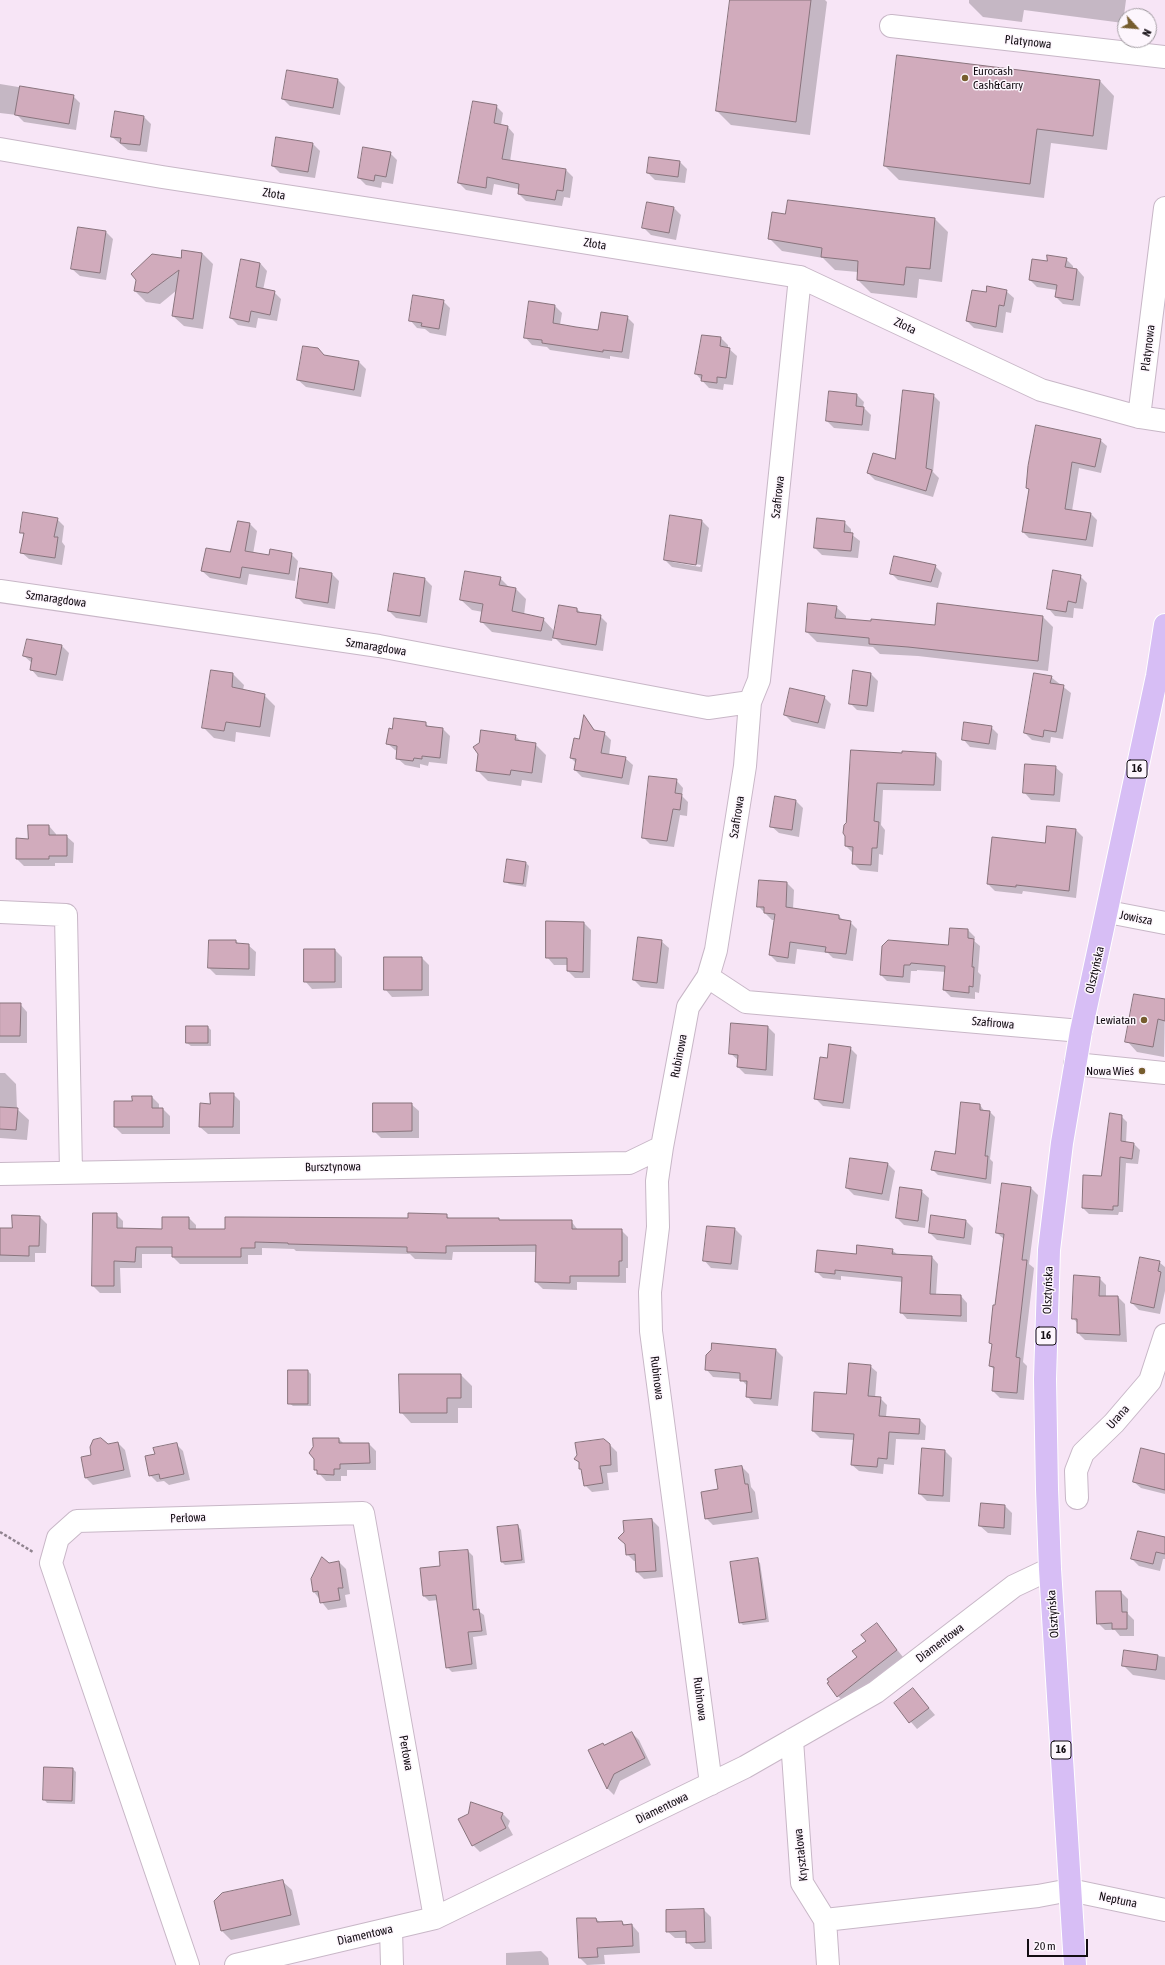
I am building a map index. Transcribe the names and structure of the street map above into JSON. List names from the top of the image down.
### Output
{
  "streets": {
    "main road": ["16", "Olsztyńska"],
    "street": [
      "Platynowa",
      "Złota",
      "Szafirowa",
      "Szmaragdowa",
      "Jowisza",
      "Rubinowa",
      "Bursztynowa",
      "Urana",
      "Perłowa",
      "Diamentowa",
      "Kryształowa",
      "Neptuna"
    ]
  },
  "crossings": [
    ["Platynowa", "Złota"],
    ["Złota", "Szafirowa"],
    ["Szafirowa", "Szmaragdowa"],
    ["Szafirowa", "Olsztyńska"],
    ["Szafirowa", "Rubinowa"],
    ["Jowisza", "Olsztyńska"],
    ["Olsztyńska", "Diamentowa"],
    ["Olsztyńska", "Neptuna"],
    ["Rubinowa", "Bursztynowa"],
    ["Rubinowa", "Diamentowa"],
    ["Perłowa", "Diamentowa"],
    ["Diamentowa", "Kryształowa"]
  ],
  "places": ["Eurocash Cash&Carry", "Lewiatan", "Nowa Wieś"],
  "scale_bar": "20 m",
  "north": "bottom right"
}
